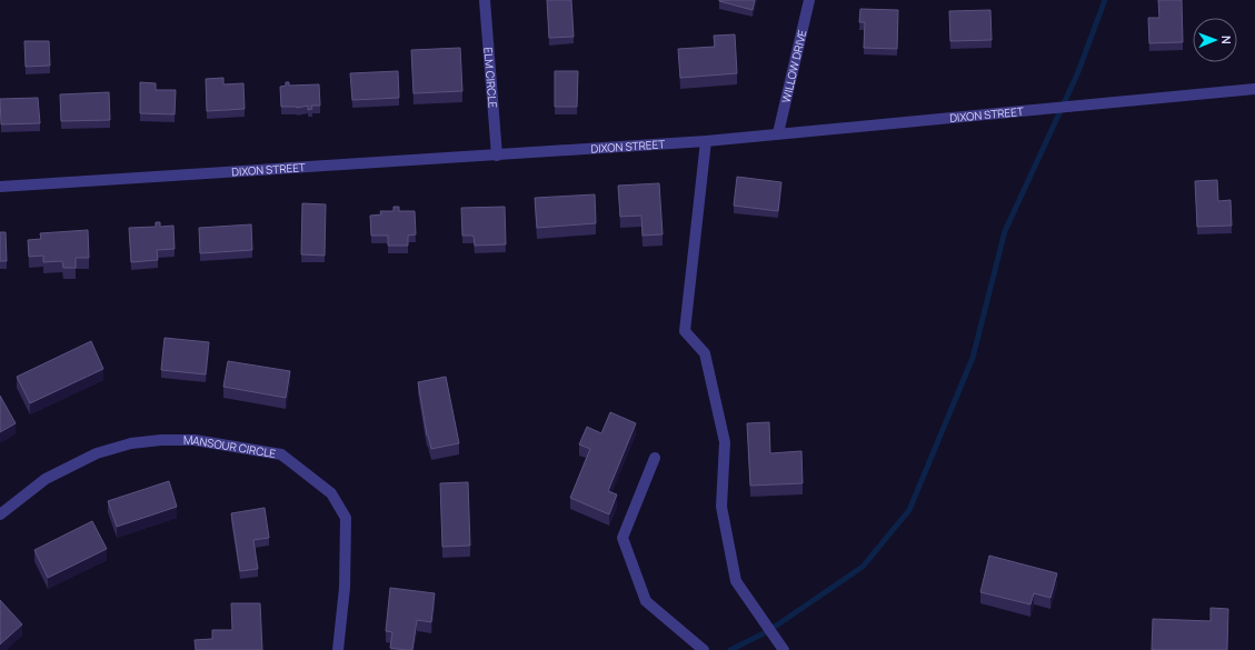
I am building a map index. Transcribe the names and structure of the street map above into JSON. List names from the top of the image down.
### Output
{
  "streets": {
    "street": [
      "WILLOW DRIVE",
      "ELM CIRCLE",
      "DIXON STREET",
      "MANSOUR CIRCLE"
    ]
  },
  "crossings": [
    ["WILLOW DRIVE", "DIXON STREET"],
    ["ELM CIRCLE", "DIXON STREET"]
  ],
  "north": "right"
}
